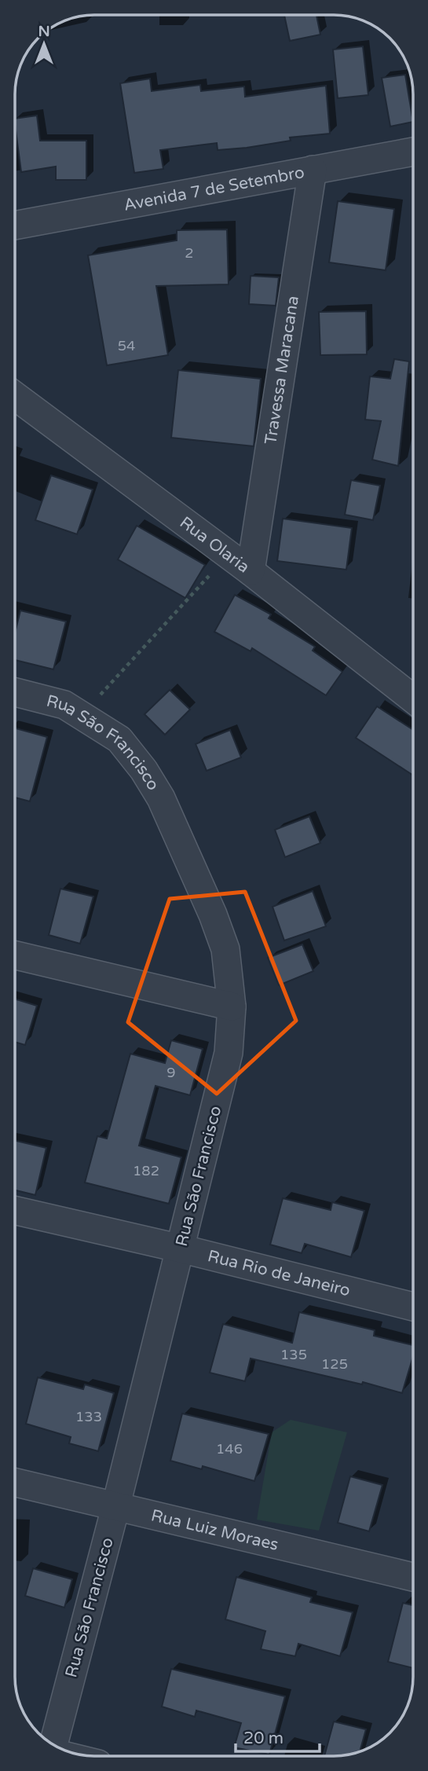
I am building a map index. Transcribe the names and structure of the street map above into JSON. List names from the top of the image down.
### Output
{
  "streets": {
    "street": [
      "Avenida 7 de Setembro",
      "Travessa Maracana",
      "Rua Olaria",
      "Rua São Francisco",
      "Rua Rio de Janeiro",
      "Rua Luiz Moraes"
    ]
  },
  "crossings": [
    ["Avenida 7 de Setembro", "Travessa Maracana"],
    ["Travessa Maracana", "Rua Olaria"],
    ["Rua São Francisco", "Rua Rio de Janeiro"],
    ["Rua São Francisco", "Rua Luiz Moraes"]
  ],
  "house_numbers": [
    "2",
    "54",
    "9",
    "182",
    "135",
    "125",
    "133",
    "146"
  ],
  "scale_bar": "20 m",
  "north": "top"
}
